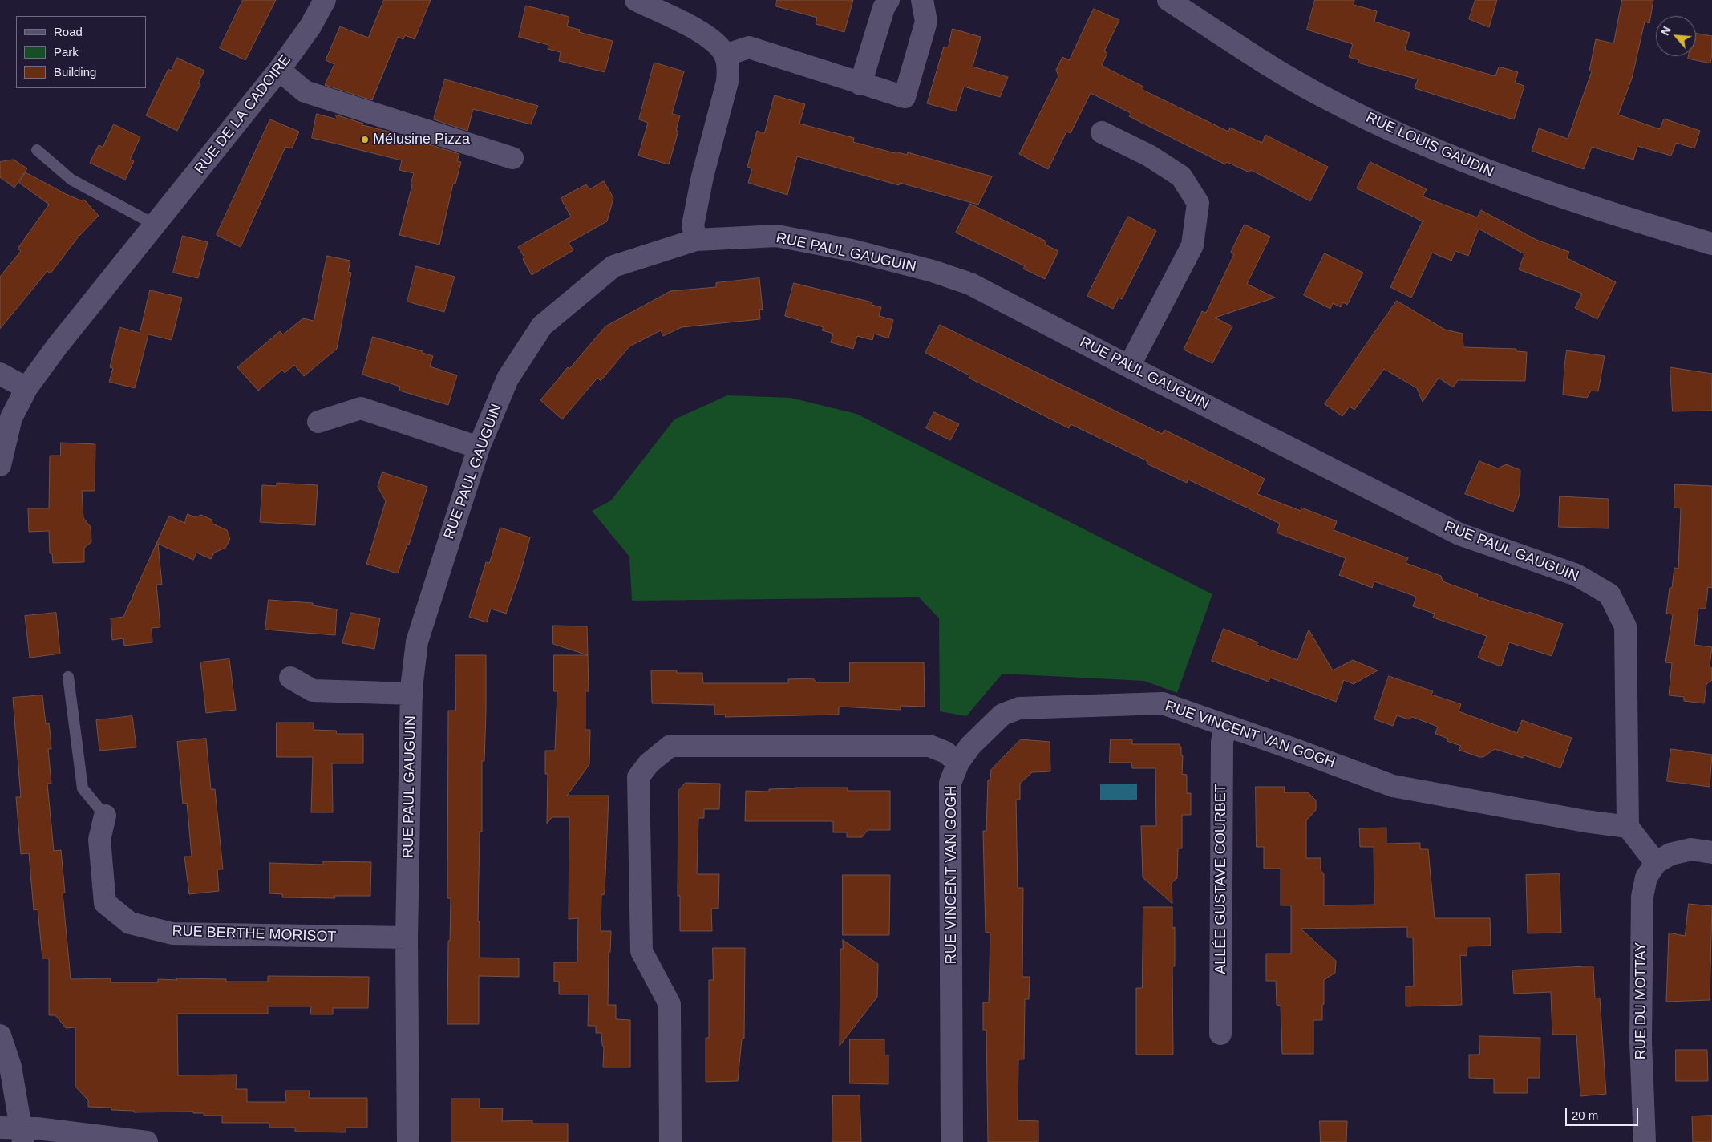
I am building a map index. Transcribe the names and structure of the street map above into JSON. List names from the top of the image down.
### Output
{
  "streets": {
    "street": [
      "RUE DE LA CADOIRE",
      "RUE LOUIS GAUDIN",
      "RUE PAUL GAUGUIN",
      "RUE VINCENT VAN GOGH",
      "ALLÉE GUSTAVE COURBET",
      "RUE BERTHE MORISOT",
      "RUE DU MOTTAY"
    ]
  },
  "crossings": [
    ["RUE PAUL GAUGUIN", "RUE VINCENT VAN GOGH"],
    ["RUE PAUL GAUGUIN", "RUE BERTHE MORISOT"],
    ["RUE VINCENT VAN GOGH", "ALLÉE GUSTAVE COURBET"]
  ],
  "places": ["Mélusine Pizza"],
  "legend": ["Road", "Park", "Building"],
  "scale_bar": "20 m",
  "north": "top left"
}
